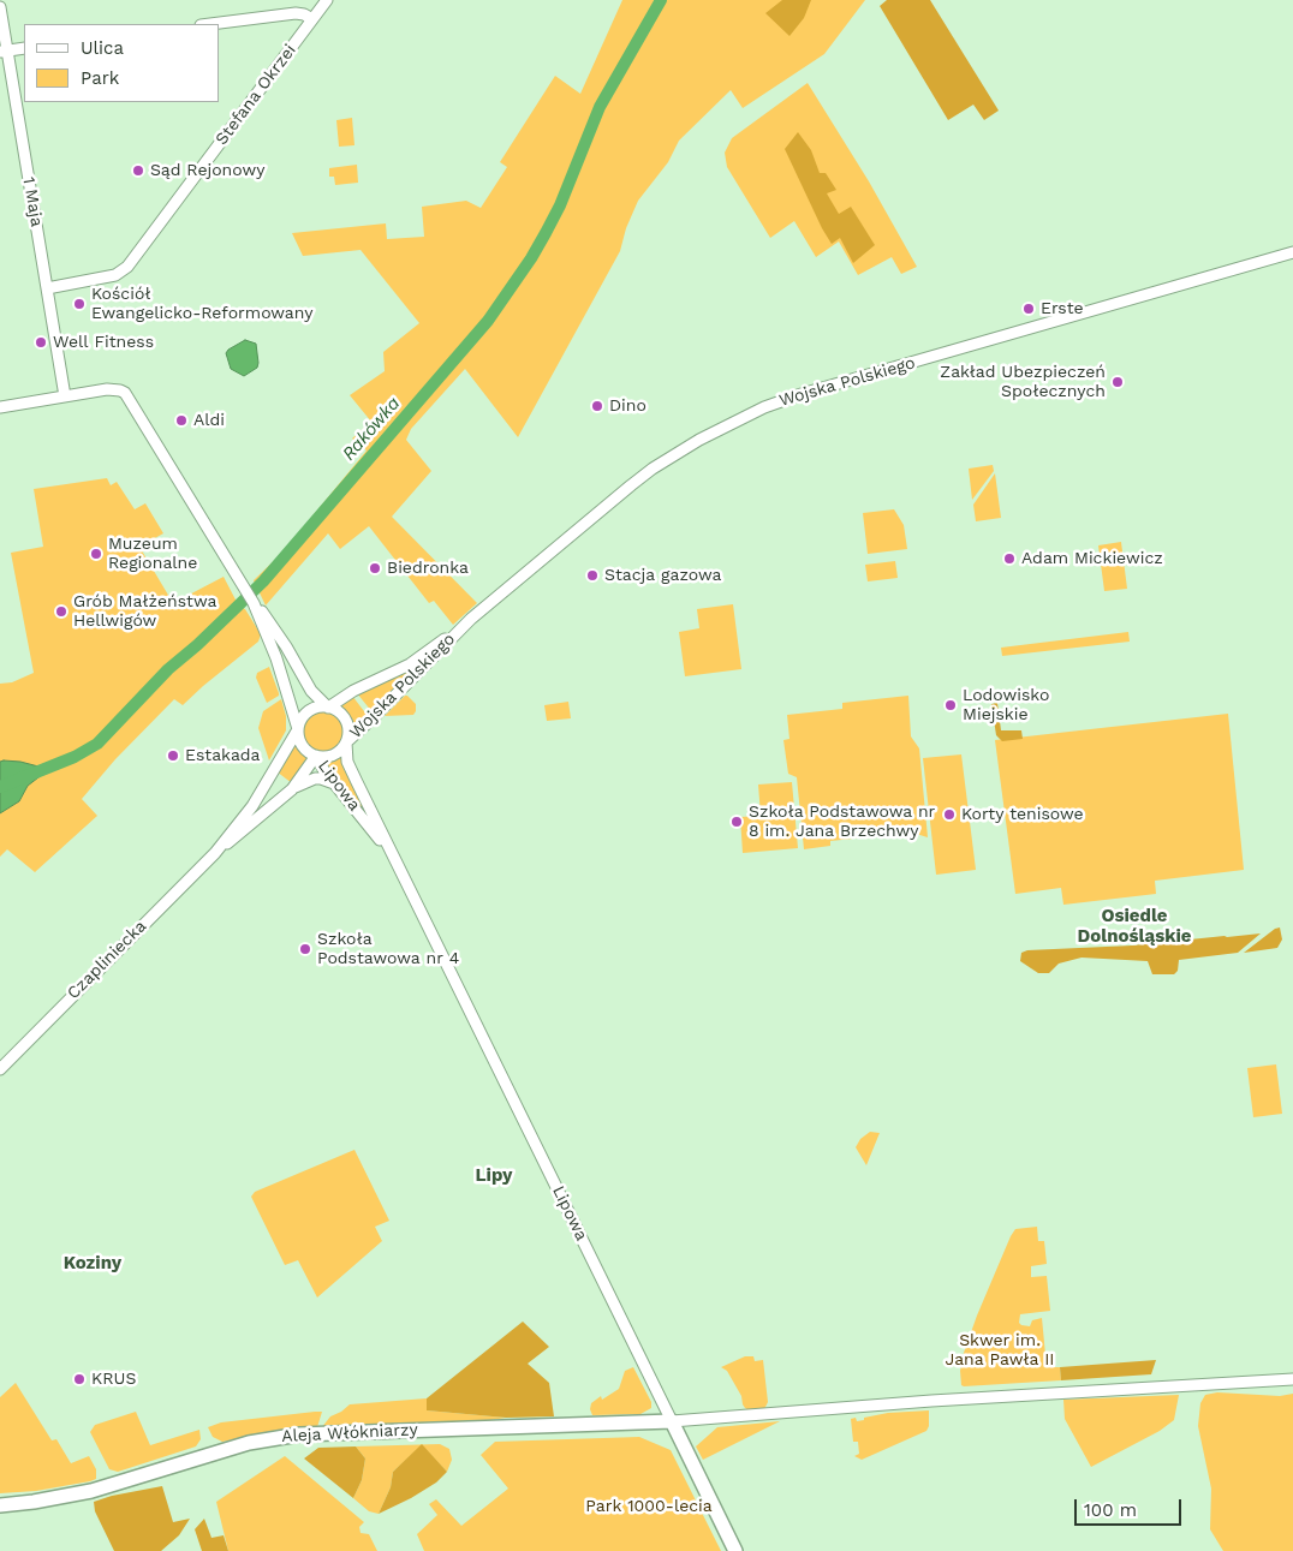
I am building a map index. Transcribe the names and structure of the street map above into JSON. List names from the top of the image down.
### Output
{
  "streets": {
    "main road": ["Lipowa", "Aleja Włókniarzy"],
    "street": [
      "Stefana Okrzei",
      "1 Maja",
      "Wojska Polskiego",
      "Czapliniecka"
    ]
  },
  "crossings": [
    ["Stefana Okrzei", "1 Maja"],
    ["Wojska Polskiego", "Lipowa"],
    ["Wojska Polskiego", "Czapliniecka"],
    ["Lipowa", "Czapliniecka"],
    ["Lipowa", "Aleja Włókniarzy"]
  ],
  "districts": ["Osiedle Dolnośląskie", "Lipy", "Koziny"],
  "water": ["Rakówka"],
  "parks": ["Skwer im. Jana Pawła II", "Park 1000-lecia"],
  "places": [
    "Sąd Rejonowy",
    "Kościół Ewangelicko-Reformowany",
    "Erste",
    "Well Fitness",
    "Zakład Ubezpieczeń Społecznych",
    "Dino",
    "Aldi",
    "Muzeum Regionalne",
    "Adam Mickiewicz",
    "Biedronka",
    "Stacja gazowa",
    "Grób Małżeństwa Hellwigów",
    "Lodowisko Miejskie",
    "Estakada",
    "Korty tenisowe",
    "Szkoła Podstawowa nr 8 im. Jana Brzechwy",
    "Szkoła Podstawowa nr 4",
    "KRUS"
  ],
  "legend": ["Ulica", "Park"],
  "scale_bar": "100 m"
}
